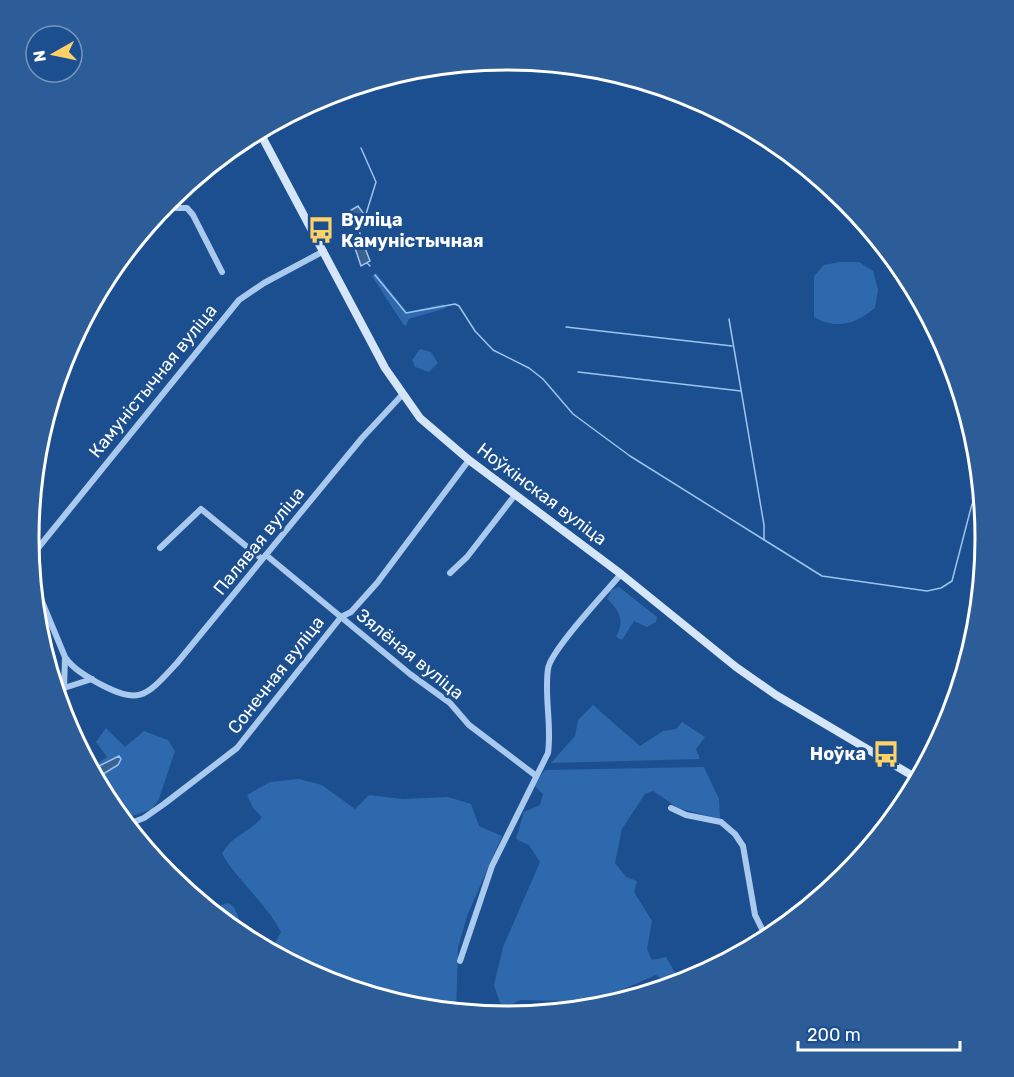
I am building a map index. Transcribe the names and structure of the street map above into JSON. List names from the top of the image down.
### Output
{
  "streets": {
    "main road": ["Ноўкінская вуліца"],
    "street": [
      "Камуністычная вуліца",
      "Палявая вуліца",
      "Зялёная вуліца",
      "Сонечная вуліца"
    ]
  },
  "crossings": [
    ["Камуністычная вуліца", "Ноўкінская вуліца"],
    ["Ноўкінская вуліца", "Палявая вуліца"],
    ["Ноўкінская вуліца", "Сонечная вуліца"],
    ["Палявая вуліца", "Зялёная вуліца"],
    ["Зялёная вуліца", "Сонечная вуліца"]
  ],
  "places": {
    "bus stop": ["Вуліца Камуністычная", "Ноўка"]
  },
  "scale_bar": "200 m",
  "north": "left"
}
